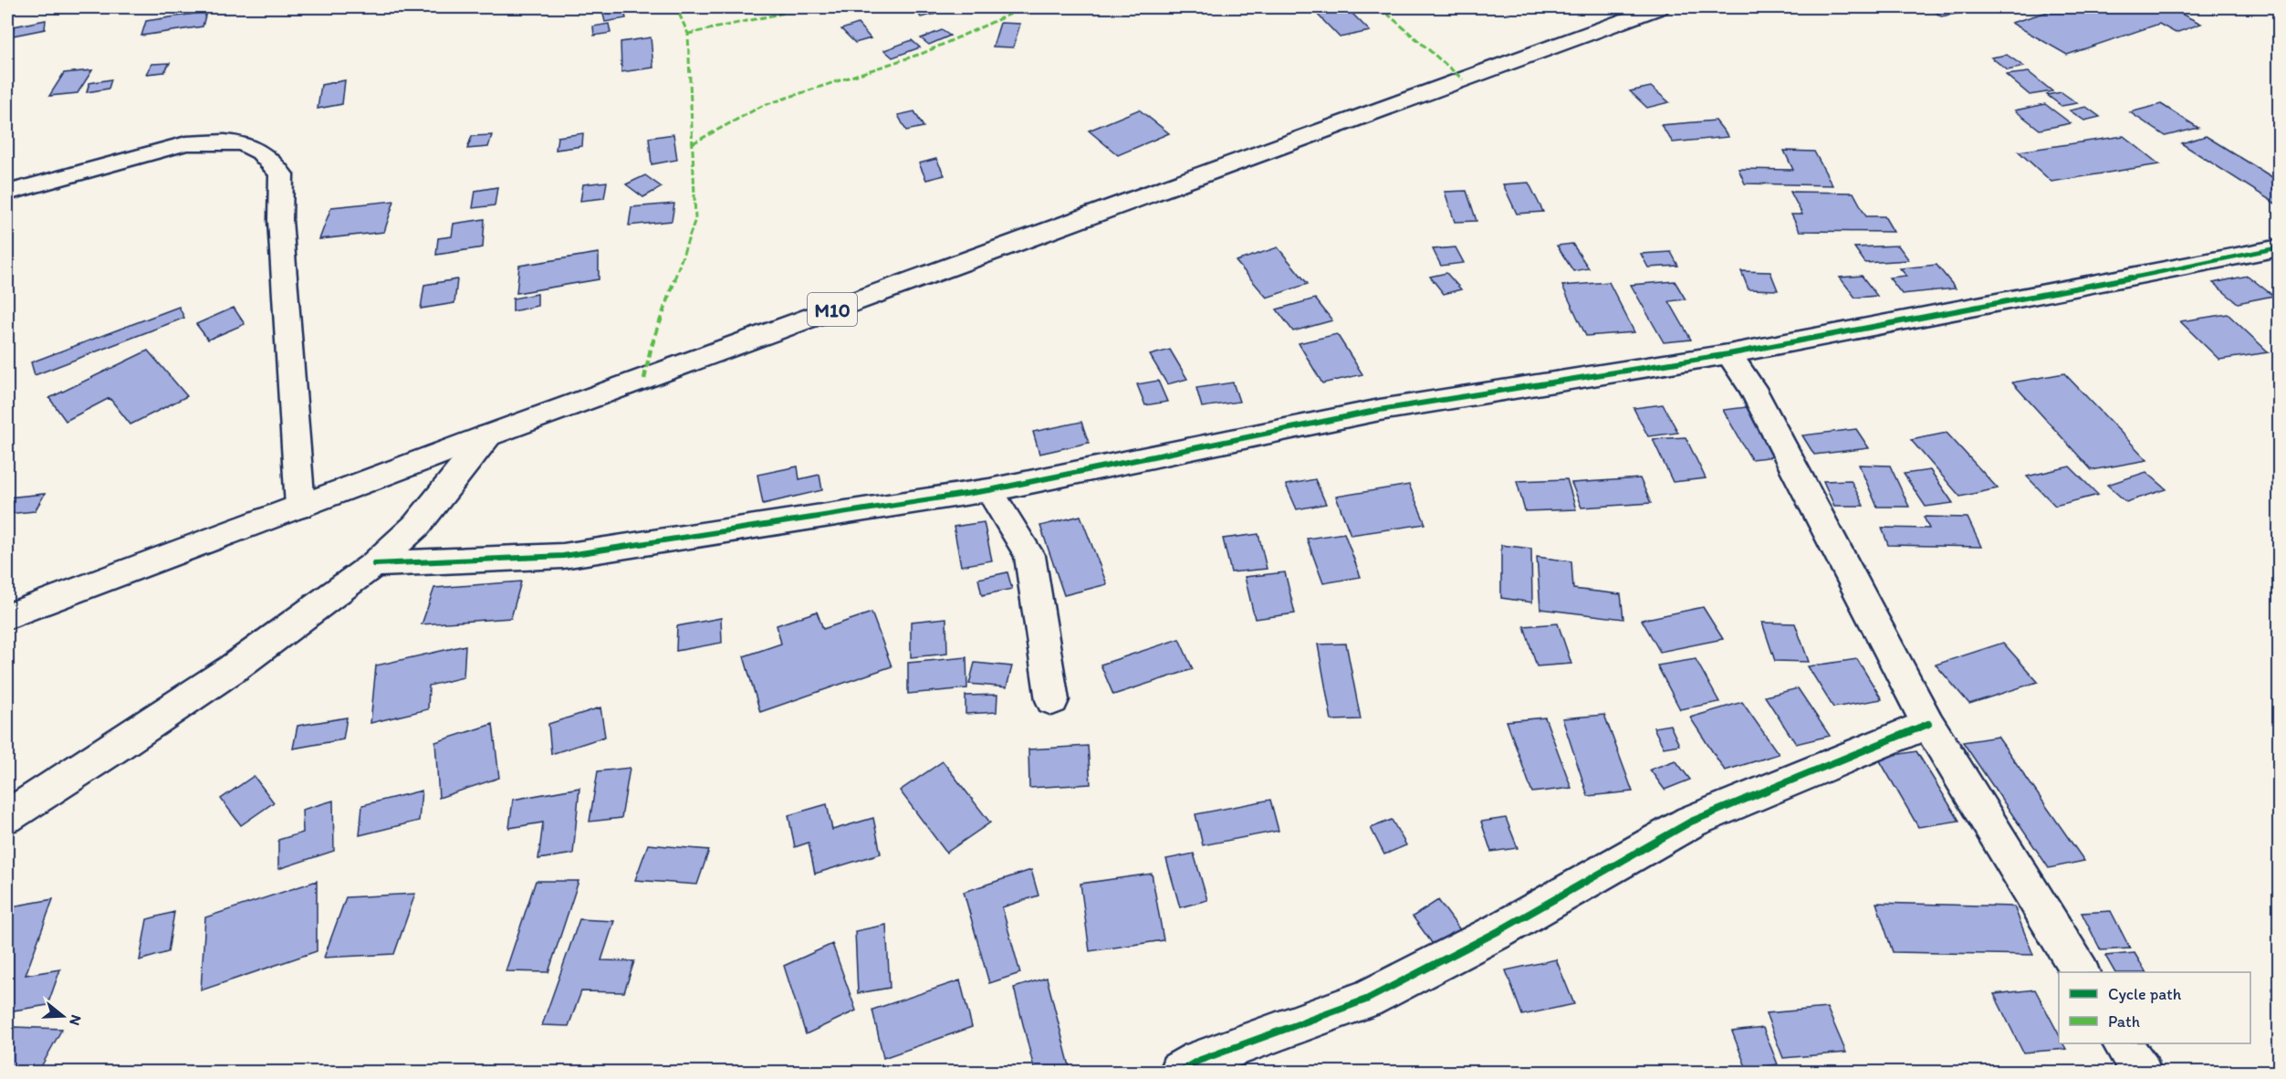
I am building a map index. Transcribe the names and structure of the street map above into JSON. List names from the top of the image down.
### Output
{
  "streets": {
    "street": ["M10"]
  },
  "legend": ["Cycle path", "Path"],
  "north": "right"
}
